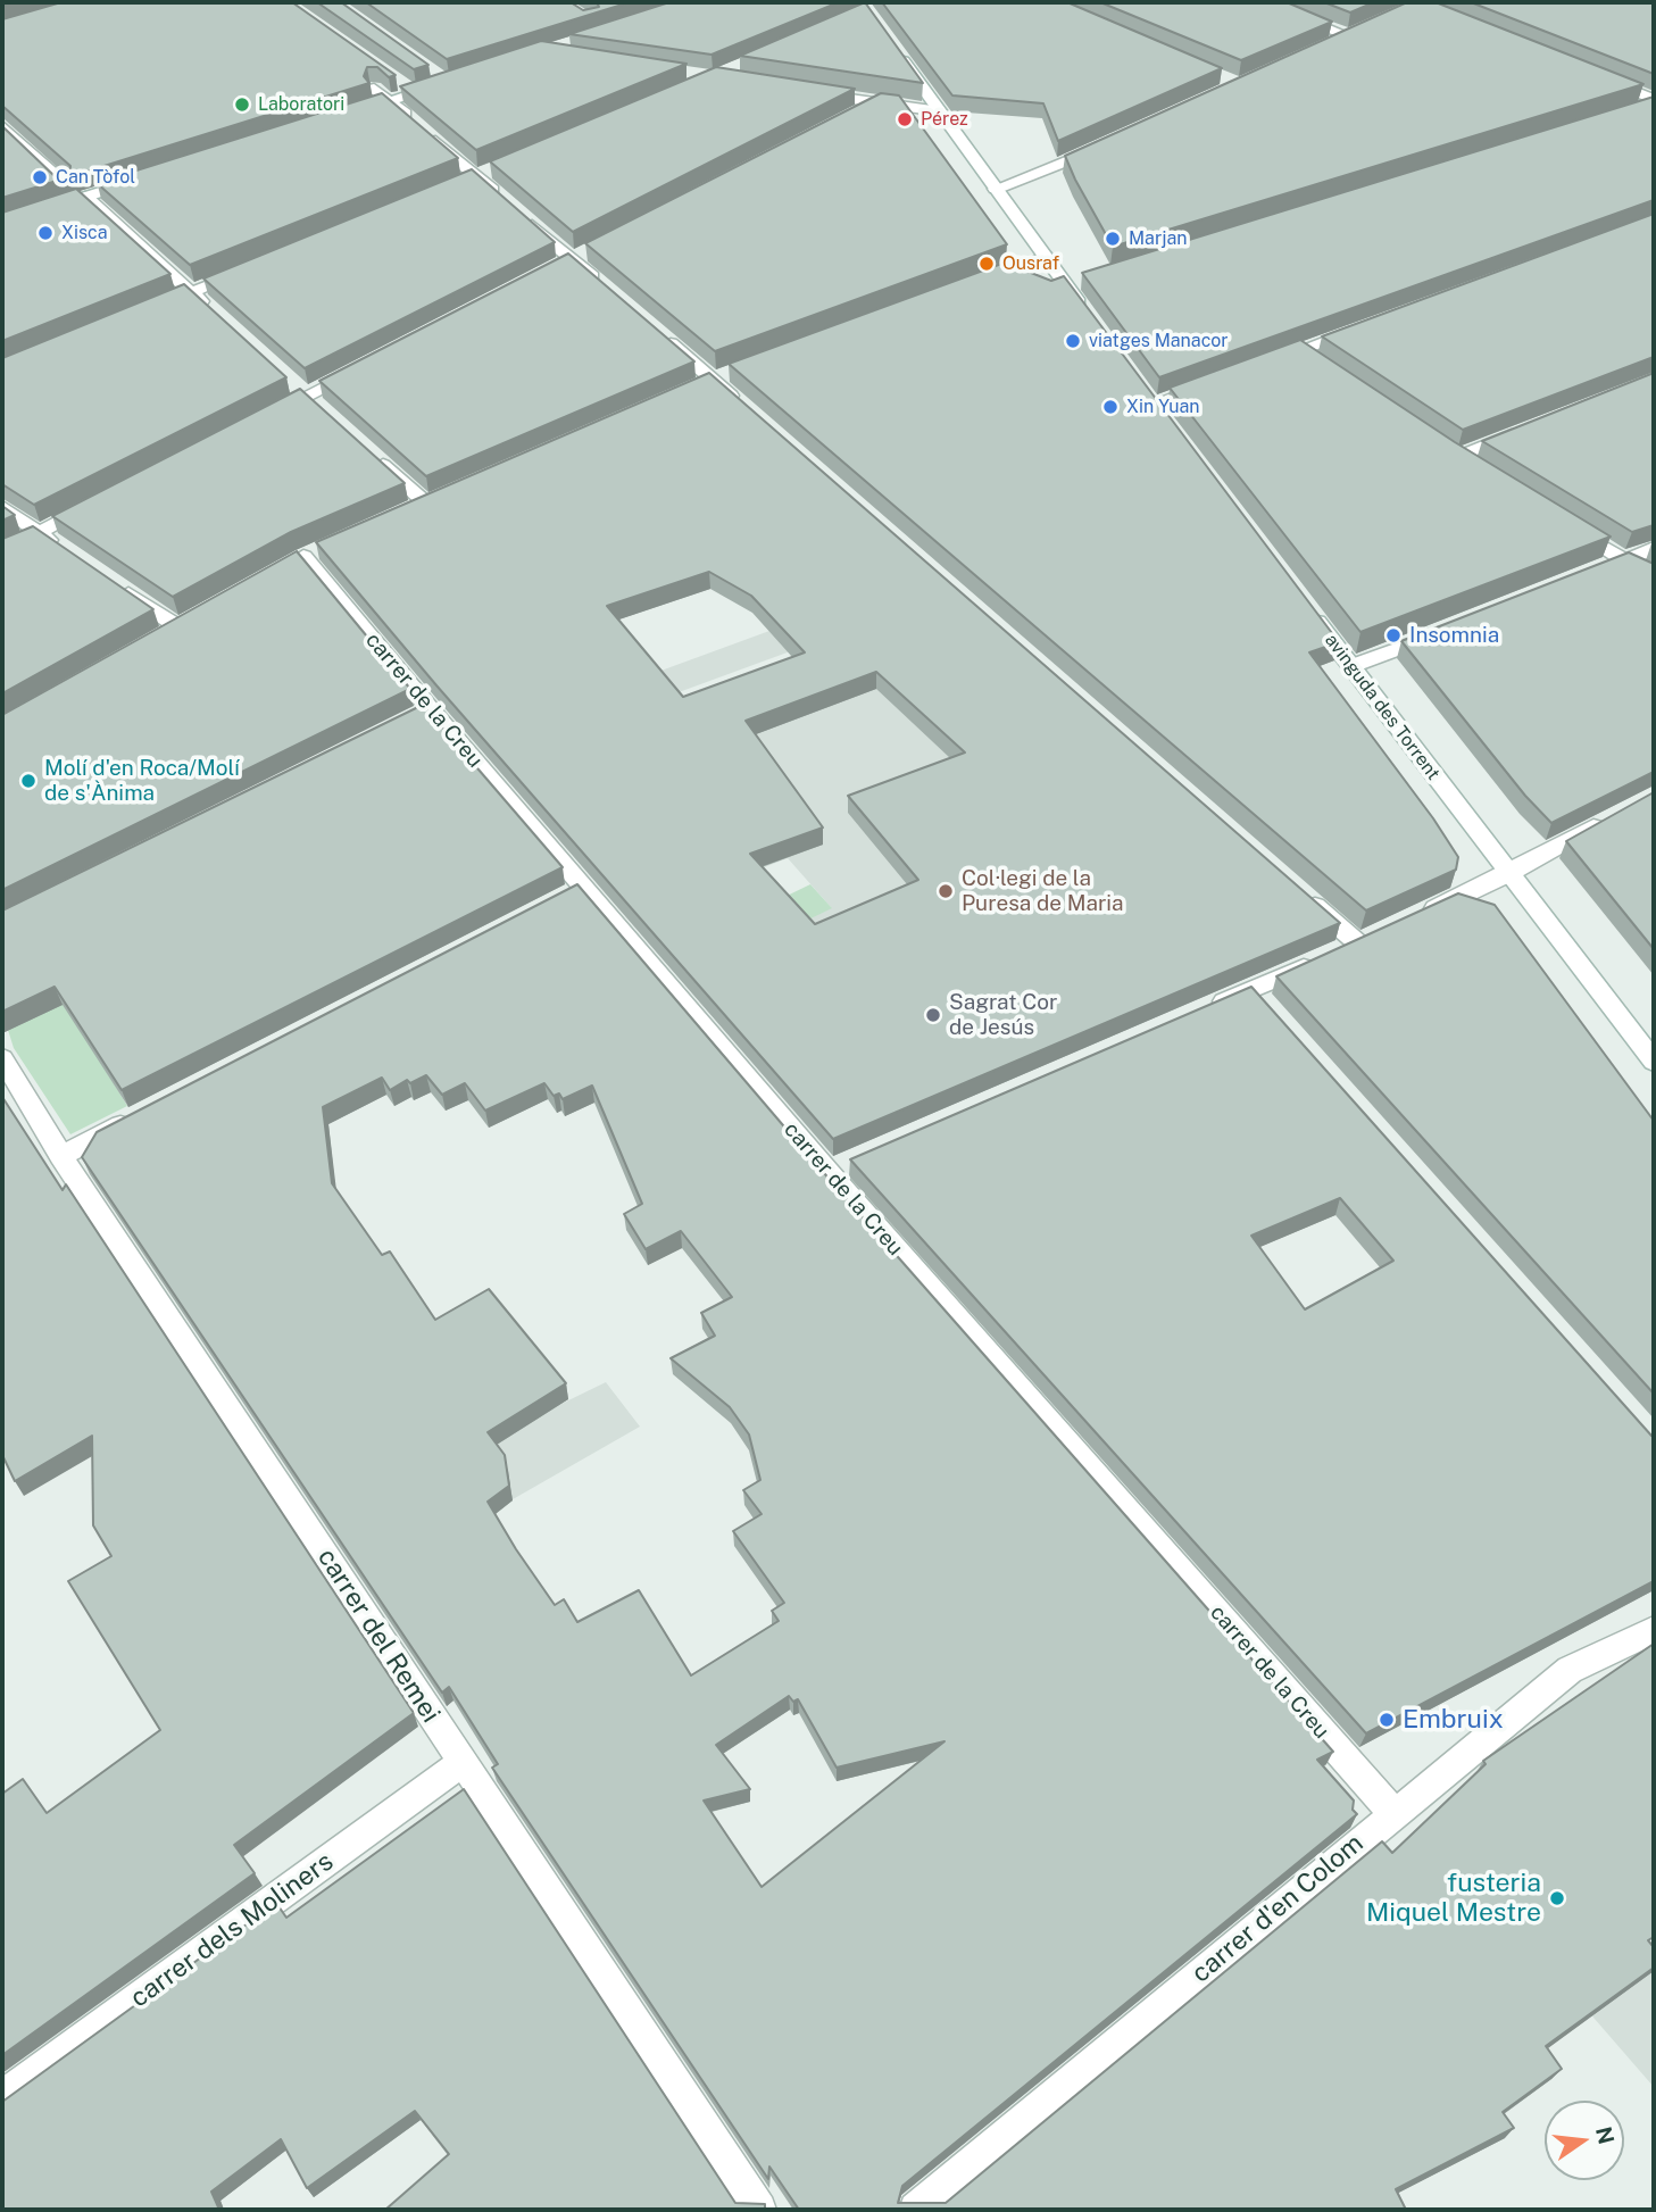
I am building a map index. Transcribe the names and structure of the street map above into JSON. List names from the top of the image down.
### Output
{
  "streets": {
    "street": [
      "carrer de la Creu",
      "avinguda des Torrent",
      "carrer del Remei",
      "carrer d'en Colom",
      "carrer dels Moliners"
    ]
  },
  "crossings": [
    ["carrer de la Creu", "carrer d'en Colom"],
    ["carrer del Remei", "carrer dels Moliners"]
  ],
  "places": [
    "Laboratori",
    "Pérez",
    "Can Tòfol",
    "Xisca",
    "Marjan",
    "Ousraf",
    "viatges Manacor",
    "Xin Yuan",
    "Insomnia",
    "Molí d'en Roca/Molí de s'Ànima",
    "Col·legi de la Puresa de Maria",
    "Sagrat Cor de Jesús",
    "Embruix",
    "fusteria Miquel Mestre"
  ],
  "north": "right"
}
